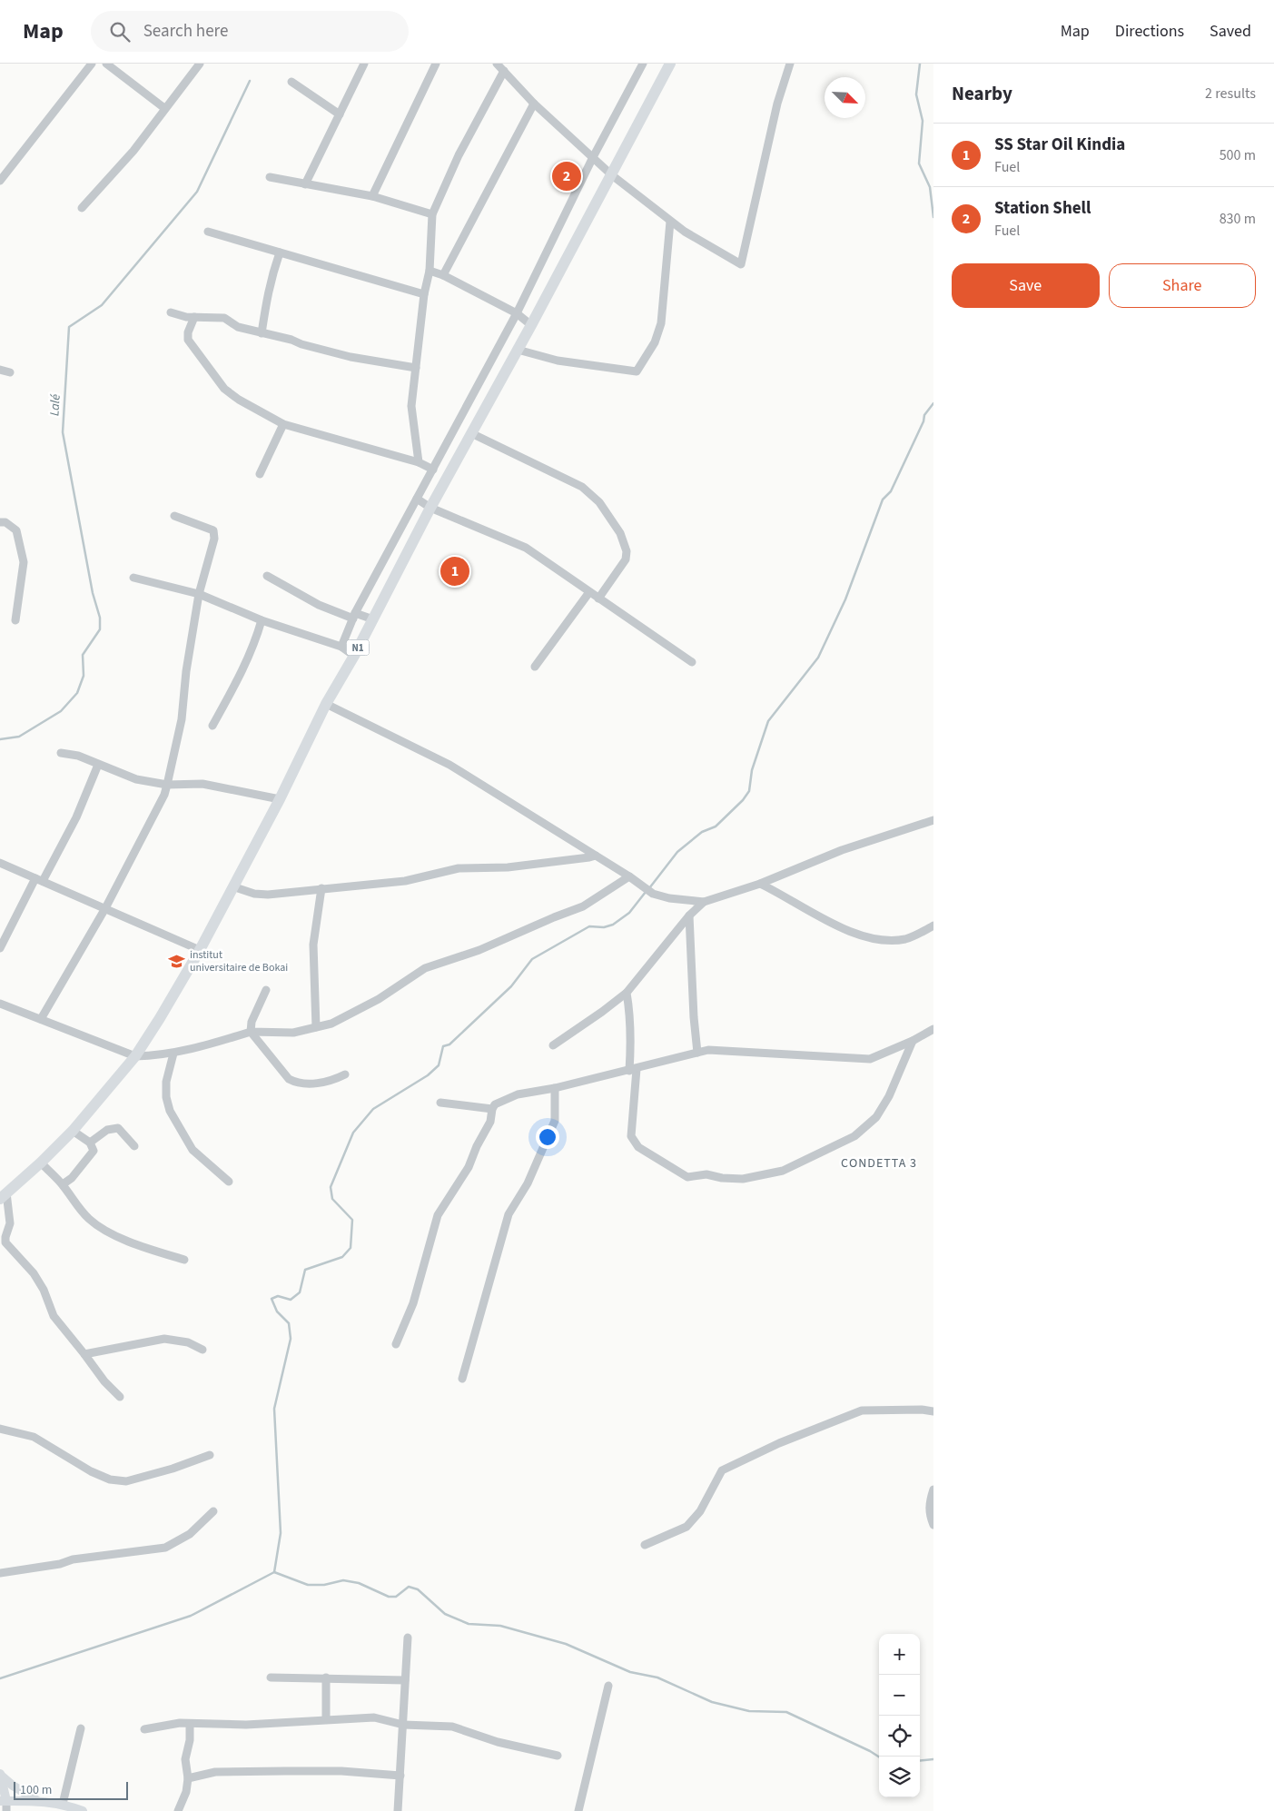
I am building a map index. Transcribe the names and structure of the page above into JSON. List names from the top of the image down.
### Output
{
  "streets": {
    "highway": ["N1"]
  },
  "districts": ["СONDETTA 3"],
  "water": ["Lalé"],
  "places": {
    "school or university": ["institut universitaire de Bokai"]
  },
  "scale_bar": "100 m",
  "north": "bottom right",
  "page": {
    "header": "Map",
    "search": "Search here",
    "nav": ["Map", "Directions", "Saved"],
    "heading": ["Nearby", "2 results"],
    "list": [
      {
        "mark": "1",
        "name": "SS Star Oil Kindia",
        "note": "Fuel",
        "value": "500 m"
      },
      {
        "mark": "2",
        "name": "Station Shell",
        "note": "Fuel",
        "value": "830 m"
      }
    ],
    "pins": ["2", "1"],
    "buttons": ["Save", "Share"],
    "map_buttons": ["+", "−"],
    "scale": "100 m"
  }
}
